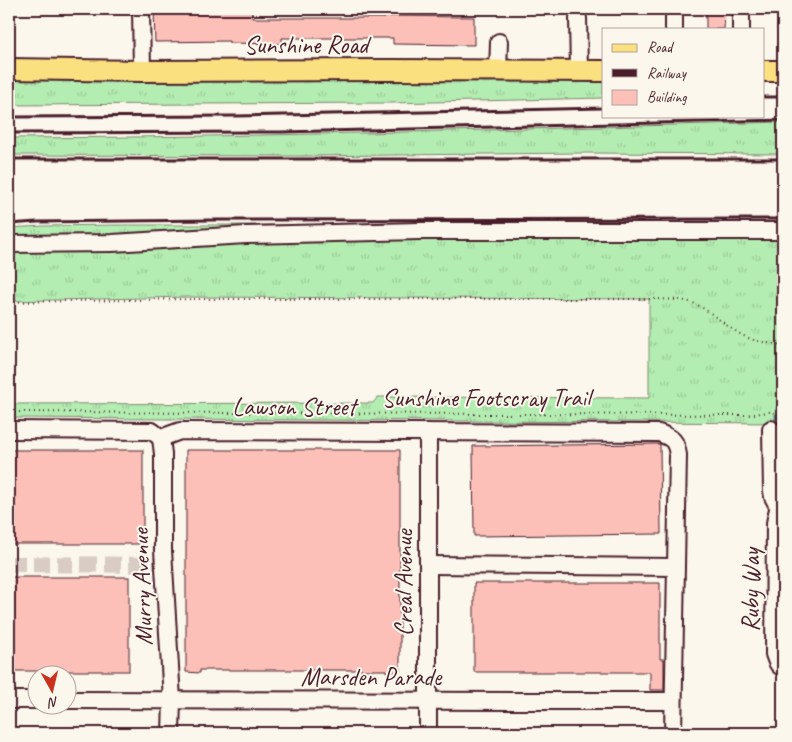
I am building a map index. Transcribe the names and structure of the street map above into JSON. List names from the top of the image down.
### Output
{
  "streets": {
    "main road": ["Sunshine Road"],
    "street": [
      "Lawson Street",
      "Creal Avenue",
      "Murry Avenue",
      "Ruby Way",
      "Marsden Parade"
    ],
    "path": ["Sunshine Footscray Trail"]
  },
  "crossings": [
    ["Lawson Street", "Creal Avenue"],
    ["Lawson Street", "Murry Avenue"],
    ["Creal Avenue", "Marsden Parade"],
    ["Murry Avenue", "Marsden Parade"]
  ],
  "legend": ["Road", "Railway", "Building"],
  "north": "bottom"
}
